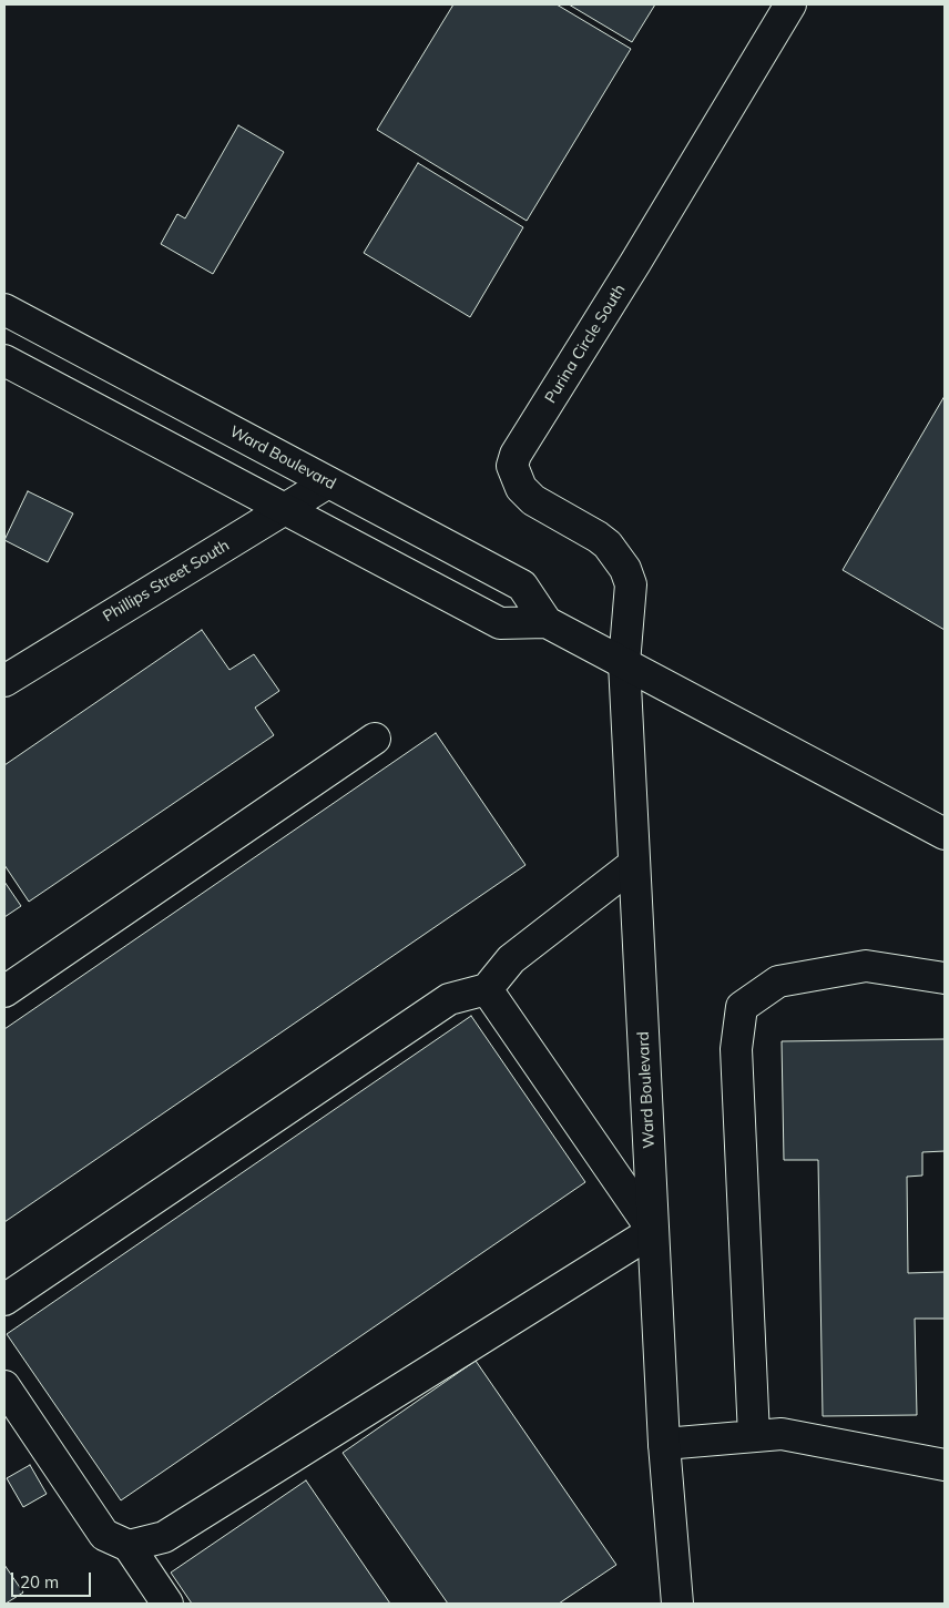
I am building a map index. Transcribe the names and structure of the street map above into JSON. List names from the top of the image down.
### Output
{
  "streets": {
    "main road": ["Purina Circle South", "Ward Boulevard", "Phillips Street South"]
  },
  "crossings": [
    ["Purina Circle South", "Ward Boulevard"],
    ["Ward Boulevard", "Phillips Street South"]
  ],
  "scale_bar": "20 m"
}
